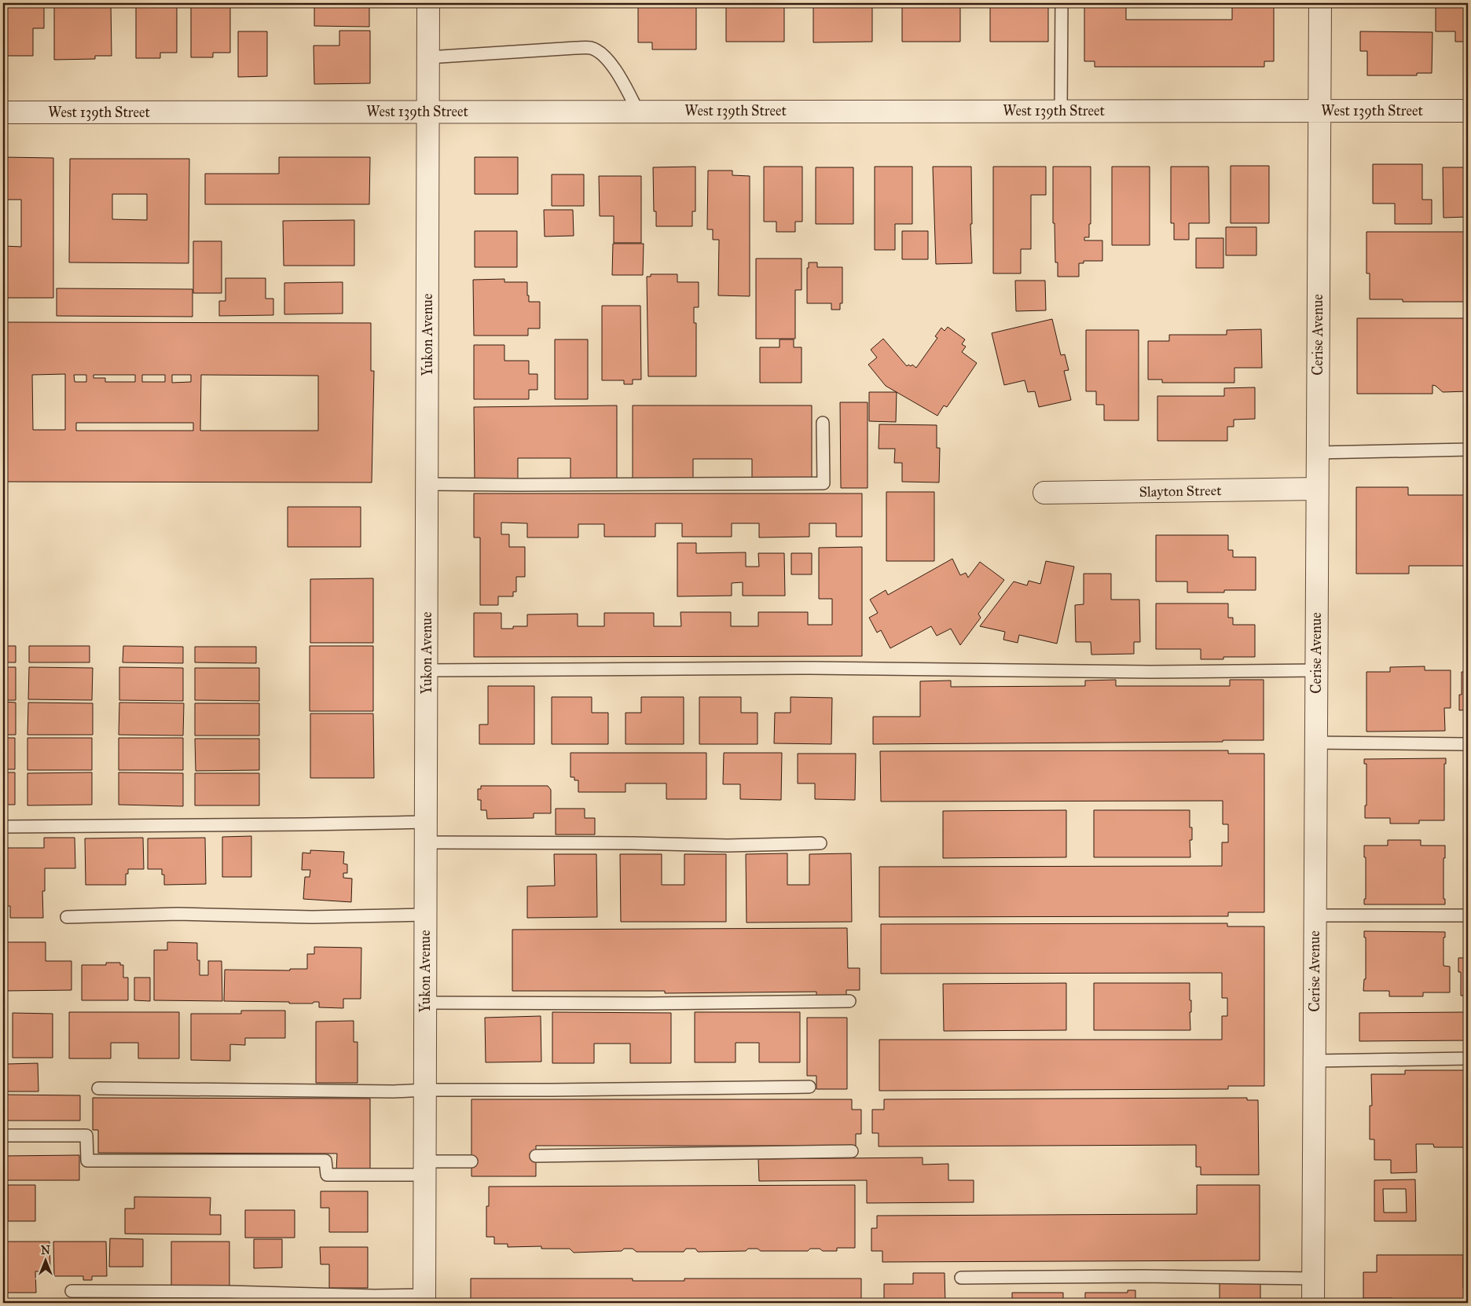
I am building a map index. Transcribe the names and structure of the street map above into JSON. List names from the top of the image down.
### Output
{
  "streets": {
    "street": [
      "West 139th Street",
      "Yukon Avenue",
      "Cerise Avenue",
      "Slayton Street"
    ]
  },
  "crossings": [
    ["West 139th Street", "Yukon Avenue"],
    ["West 139th Street", "Cerise Avenue"],
    ["Cerise Avenue", "Slayton Street"]
  ],
  "north": "top"
}
